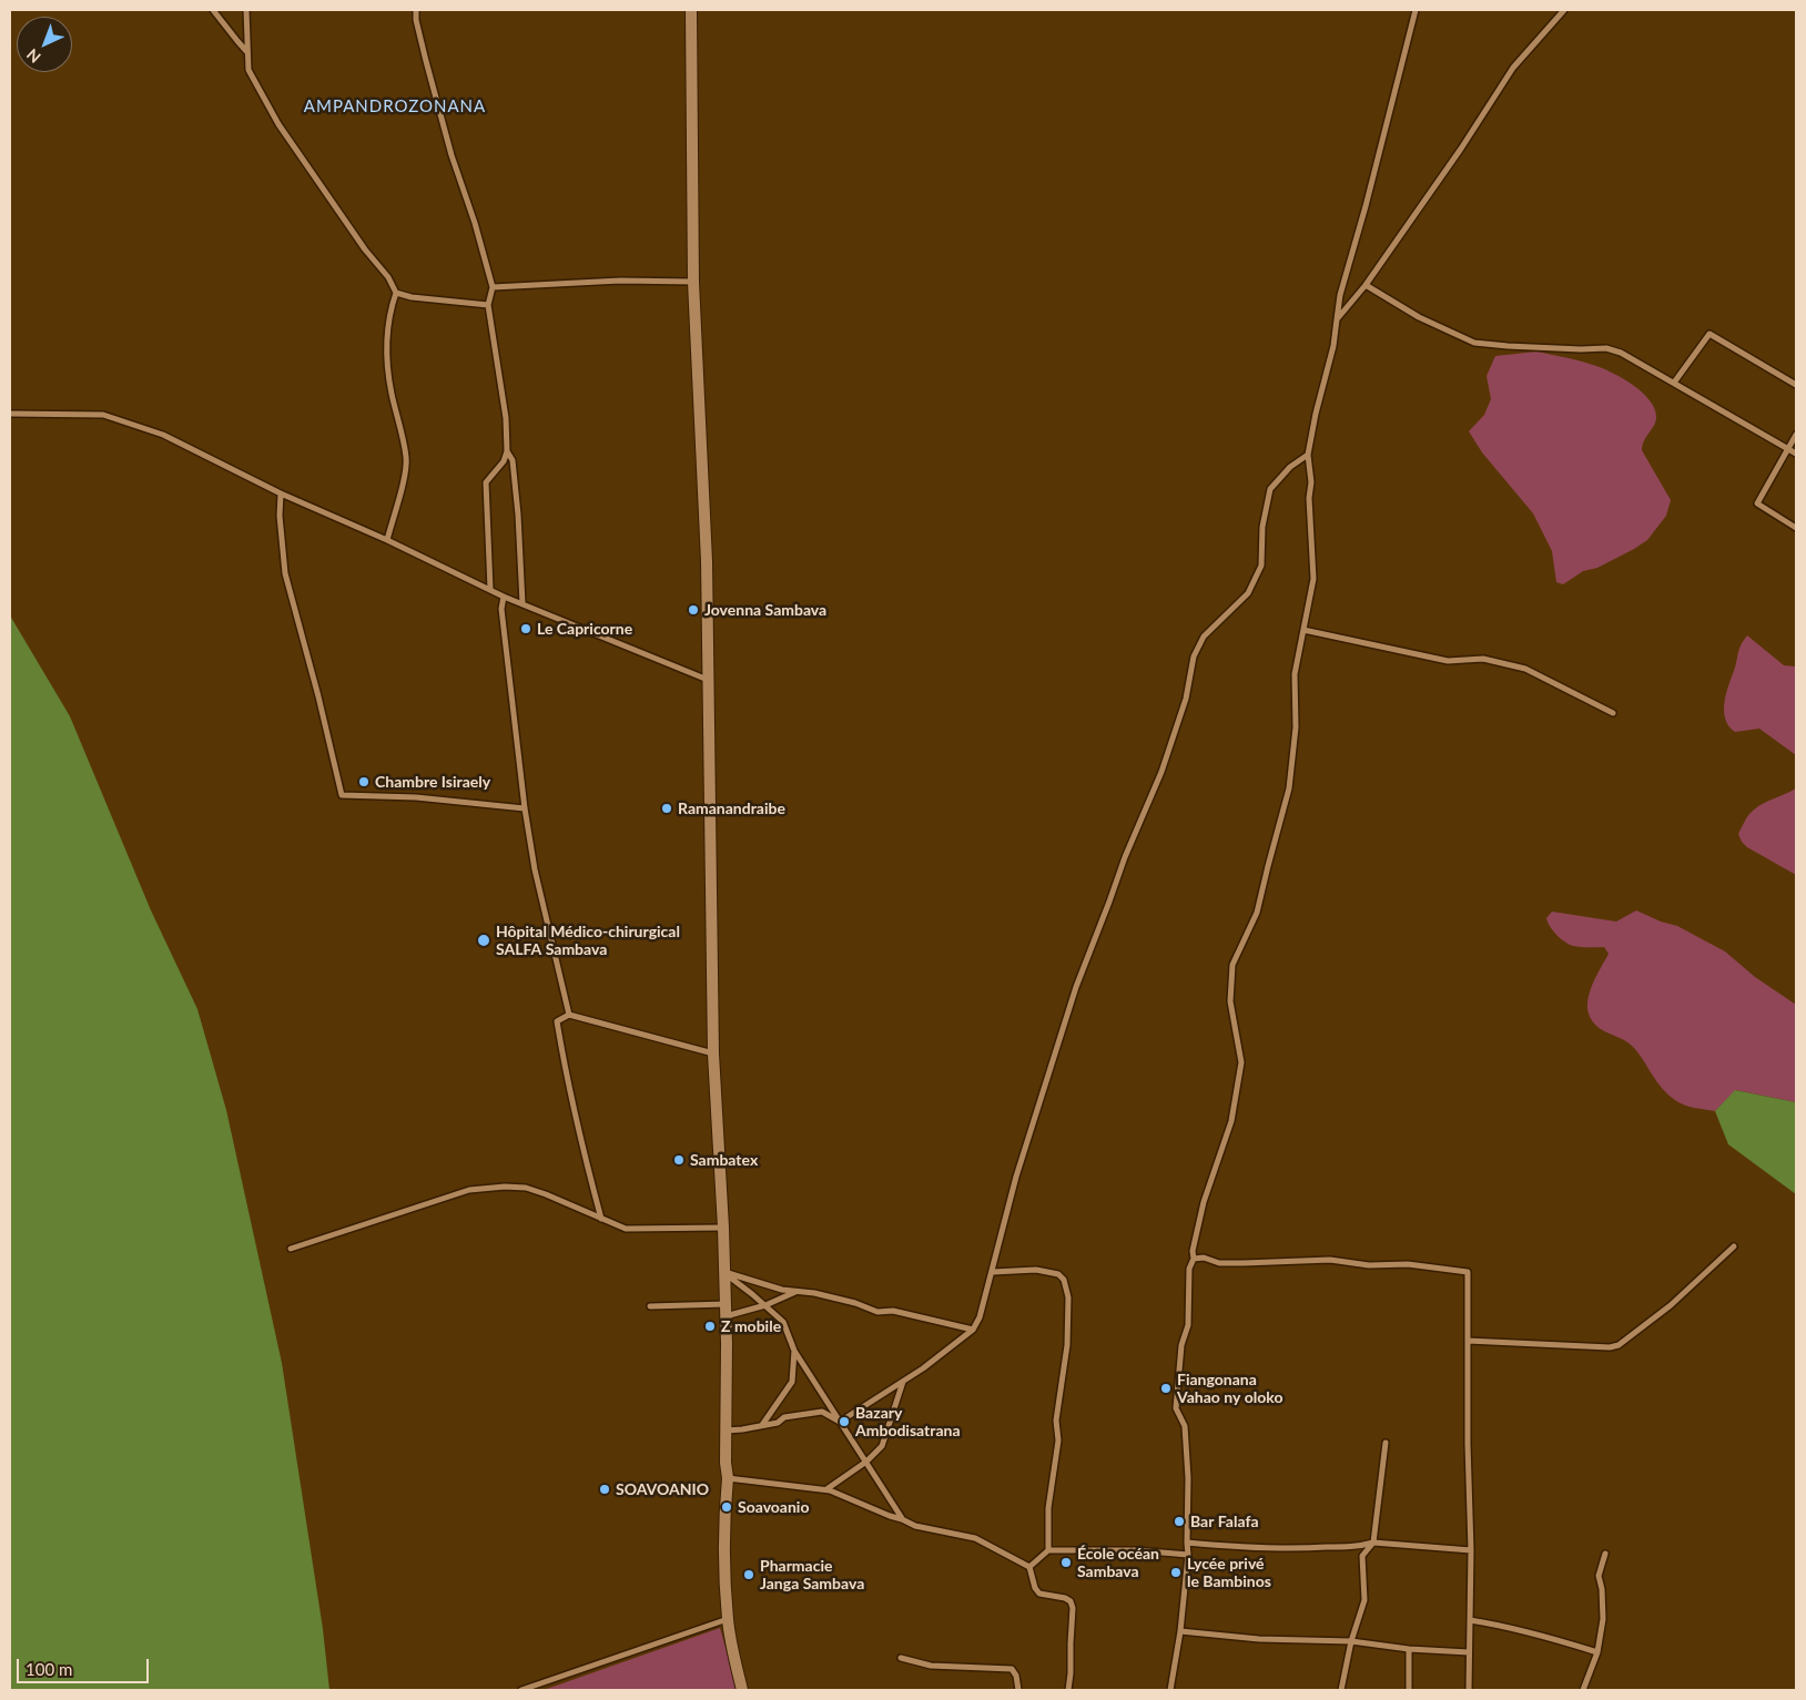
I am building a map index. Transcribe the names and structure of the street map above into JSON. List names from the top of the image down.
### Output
{
  "districts": ["AMPANDROZONANA"],
  "places": [
    "Jovenna Sambava",
    "Le Capricorne",
    "Chambre Isiraely",
    "Ramanandraibe",
    "Hôpital Médico-chirurgical SALFA Sambava",
    "Sambatex",
    "Z mobile",
    "Fiangonana Vahao ny oloko",
    "Bazary Ambodisatrana",
    "SOAVOANIO",
    "Soavoanio",
    "Bar Falafa",
    "École océan Sambava",
    "Lycée privé le Bambinos",
    "Pharmacie Janga Sambava"
  ],
  "scale_bar": "100 m",
  "north": "bottom left"
}
